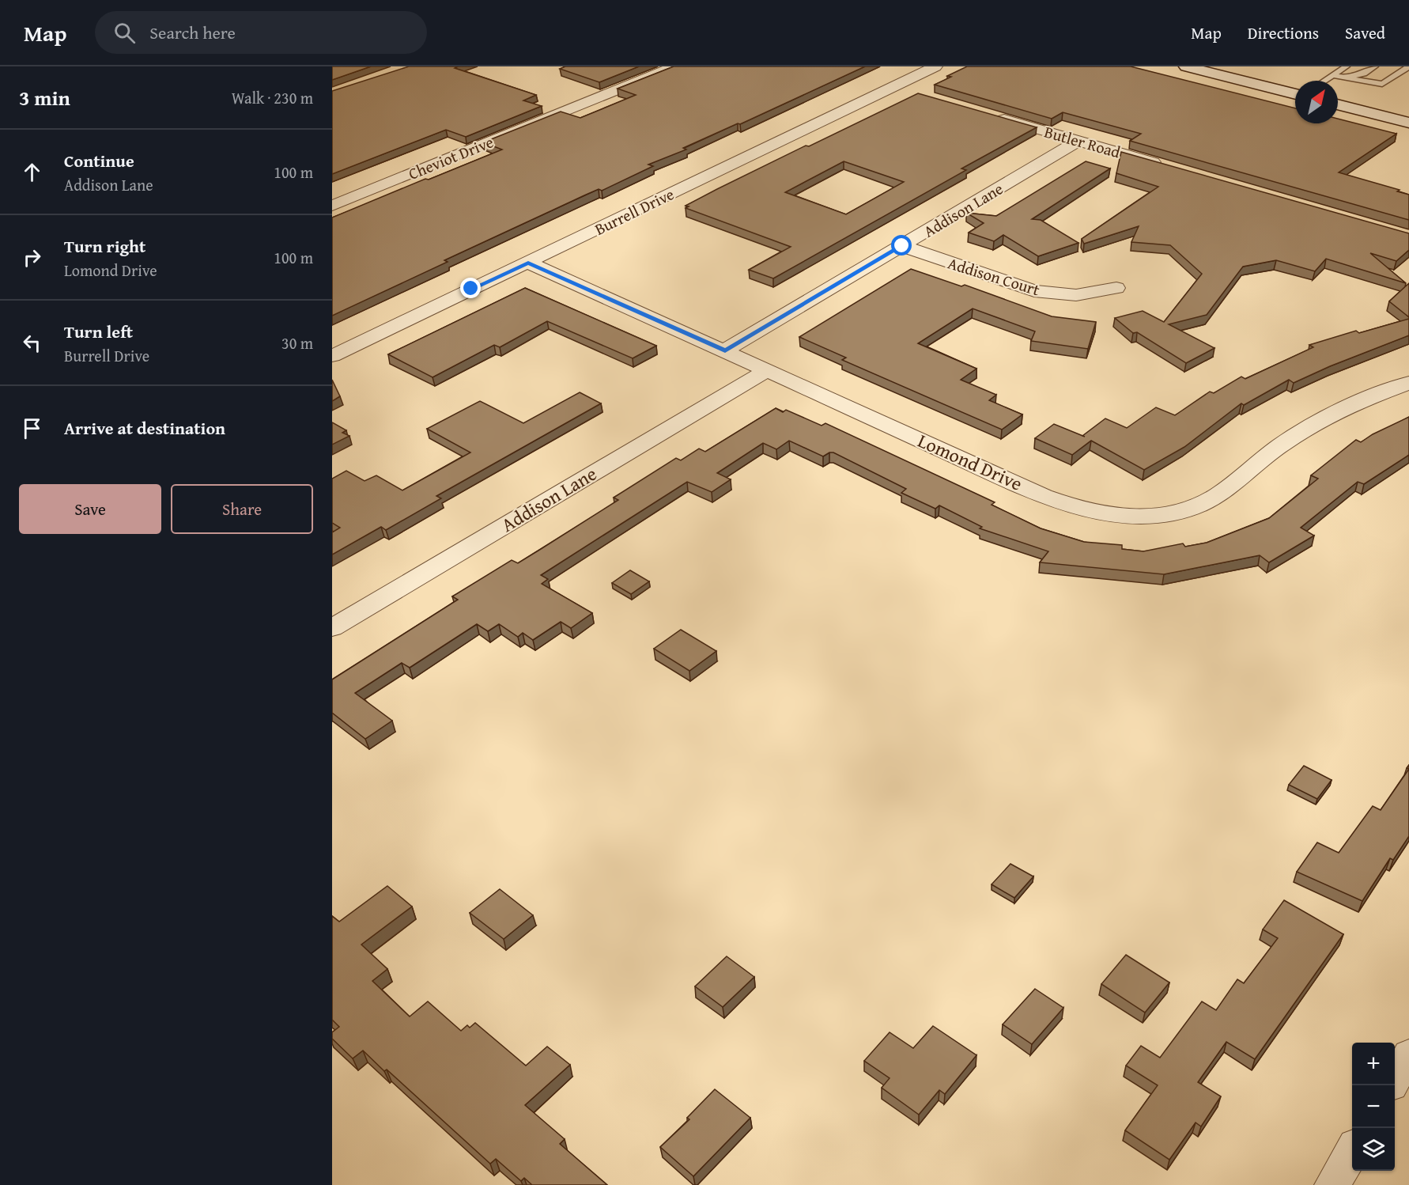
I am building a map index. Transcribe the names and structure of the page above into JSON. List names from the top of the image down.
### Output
{
  "streets": {
    "street": [
      "Butler Road",
      "Cheviot Drive",
      "Addison Lane",
      "Burrell Drive",
      "Addison Court",
      "Lomond Drive"
    ]
  },
  "crossings": [
    ["Butler Road", "Addison Lane"],
    ["Addison Lane", "Addison Court"],
    ["Addison Lane", "Lomond Drive"],
    ["Burrell Drive", "Lomond Drive"]
  ],
  "north": "top right",
  "page": {
    "header": "Map",
    "search": "Search here",
    "nav": ["Map", "Directions", "Saved"],
    "heading": ["3 min", "Walk · 230 m"],
    "list": [
      ["Continue", "Addison Lane", "100 m"],
      ["Turn right", "Lomond Drive", "100 m"],
      ["Turn left", "Burrell Drive", "30 m"],
      "Arrive at destination"
    ],
    "buttons": ["Save", "Share"],
    "map_buttons": ["+", "−"]
  }
}
